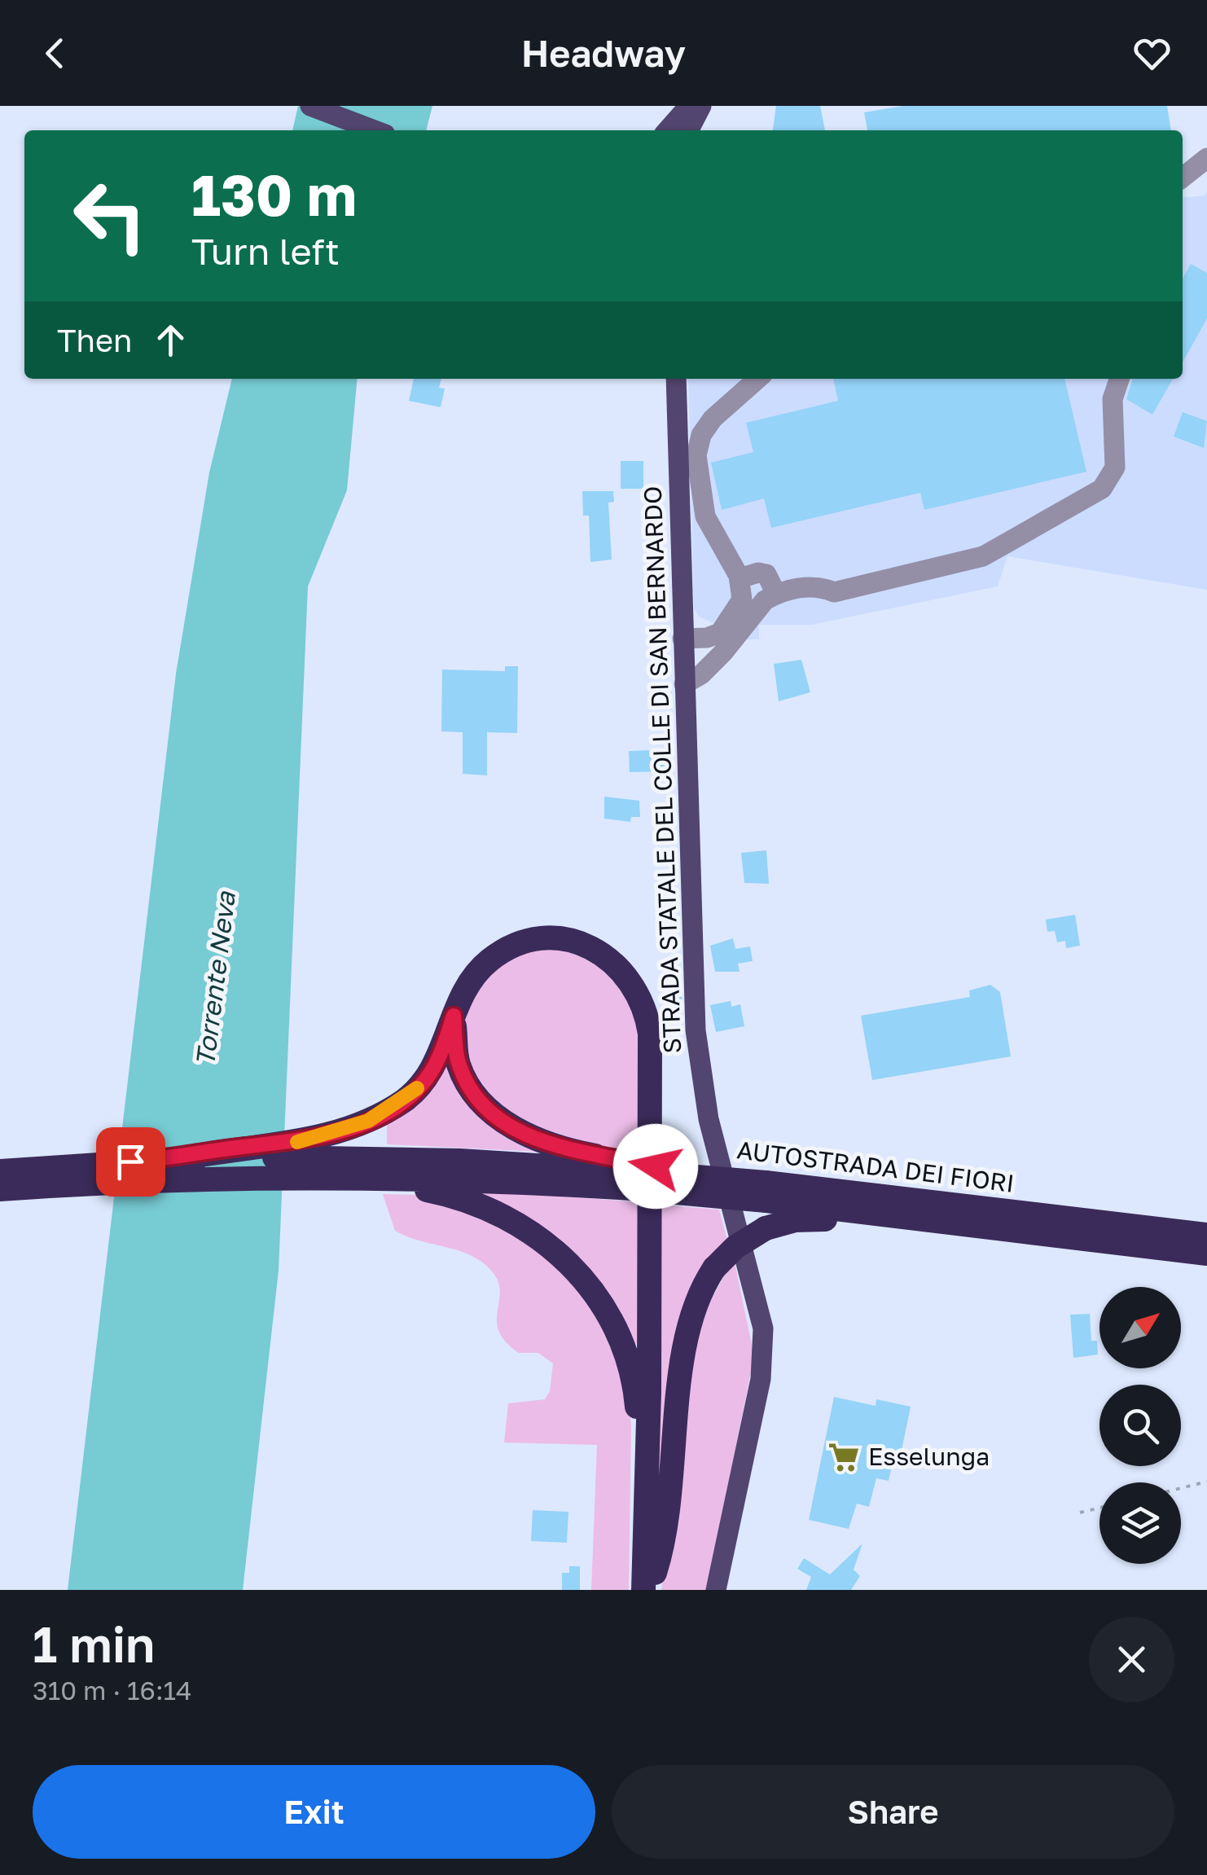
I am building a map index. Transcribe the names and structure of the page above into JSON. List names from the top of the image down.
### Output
{
  "streets": {
    "highway": ["AUTOSTRADA DEI FIORI"],
    "main road": ["STRADA STATALE DEL COLLE DI SAN BERNARDO"]
  },
  "water": ["Torrente Neva"],
  "places": {
    "supermarket": ["Esselunga"]
  },
  "north": "top right",
  "page": {
    "header": "Headway",
    "turn": ["130 m", "Turn left"],
    "then": "Then",
    "heading": ["1 min", "310 m · 16:14"],
    "buttons": ["Exit", "Share"]
  }
}
